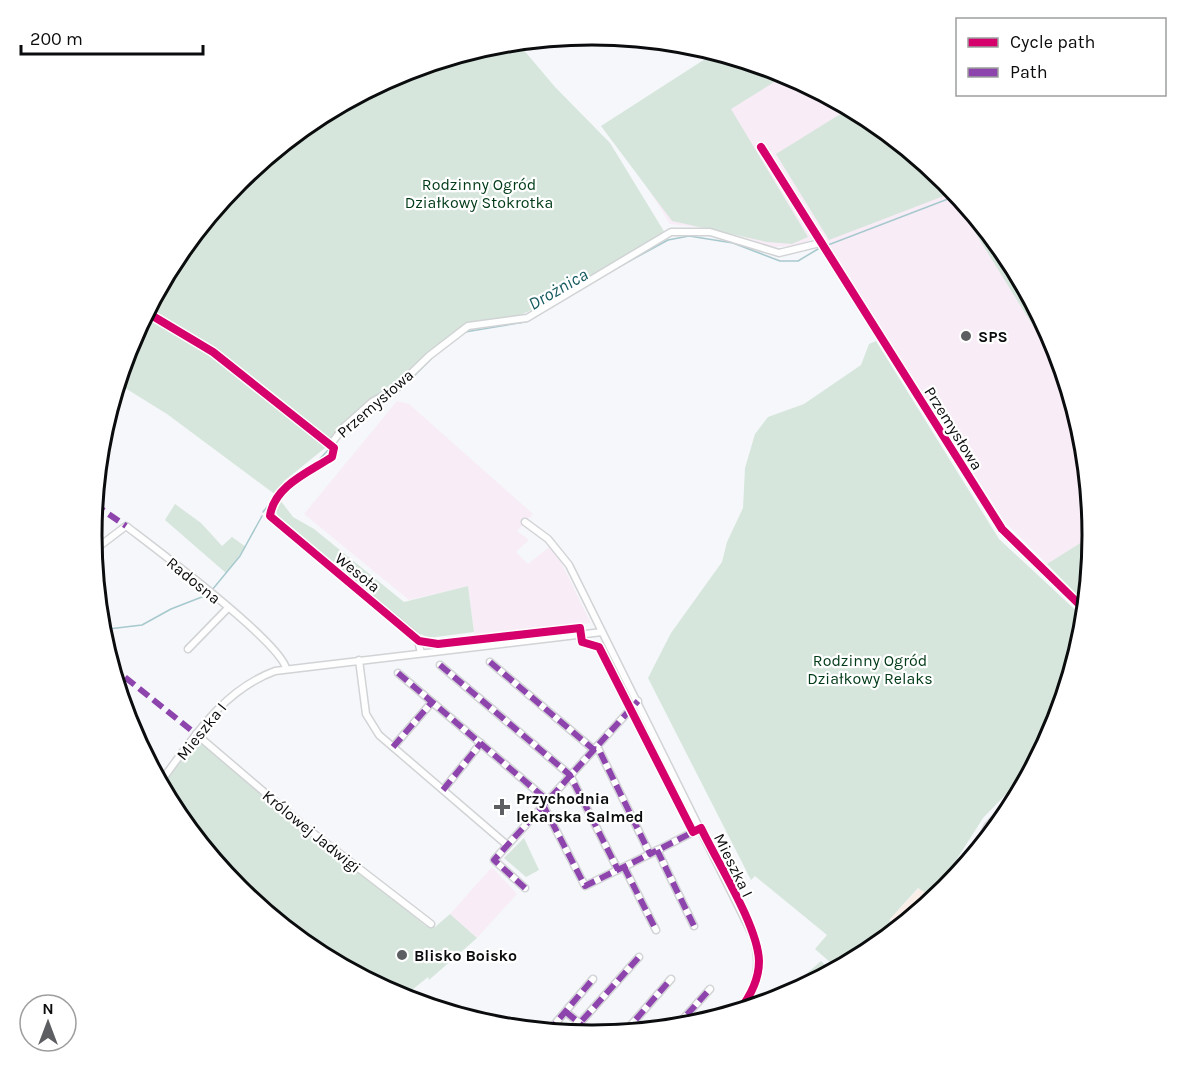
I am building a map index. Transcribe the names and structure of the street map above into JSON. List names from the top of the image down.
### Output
{
  "streets": {
    "street": [
      "Przemysłowa",
      "Wesoła",
      "Radosna",
      "Mieszka I",
      "Królowej Jadwigi"
    ]
  },
  "crossings": [
    ["Przemysłowa", "Wesoła"],
    ["Wesoła", "Mieszka I"],
    ["Radosna", "Mieszka I"],
    ["Mieszka I", "Królowej Jadwigi"]
  ],
  "water": ["Drożnica"],
  "parks": ["Rodzinny Ogród Działkowy Stokrotka", "Rodzinny Ogród Działkowy Relaks"],
  "places": {
    "other": ["SPS", "Blisko Boisko"],
    "health": ["Przychodnia lekarska Salmed"]
  },
  "legend": ["Cycle path", "Path"],
  "scale_bar": "200 m",
  "north": "top"
}
